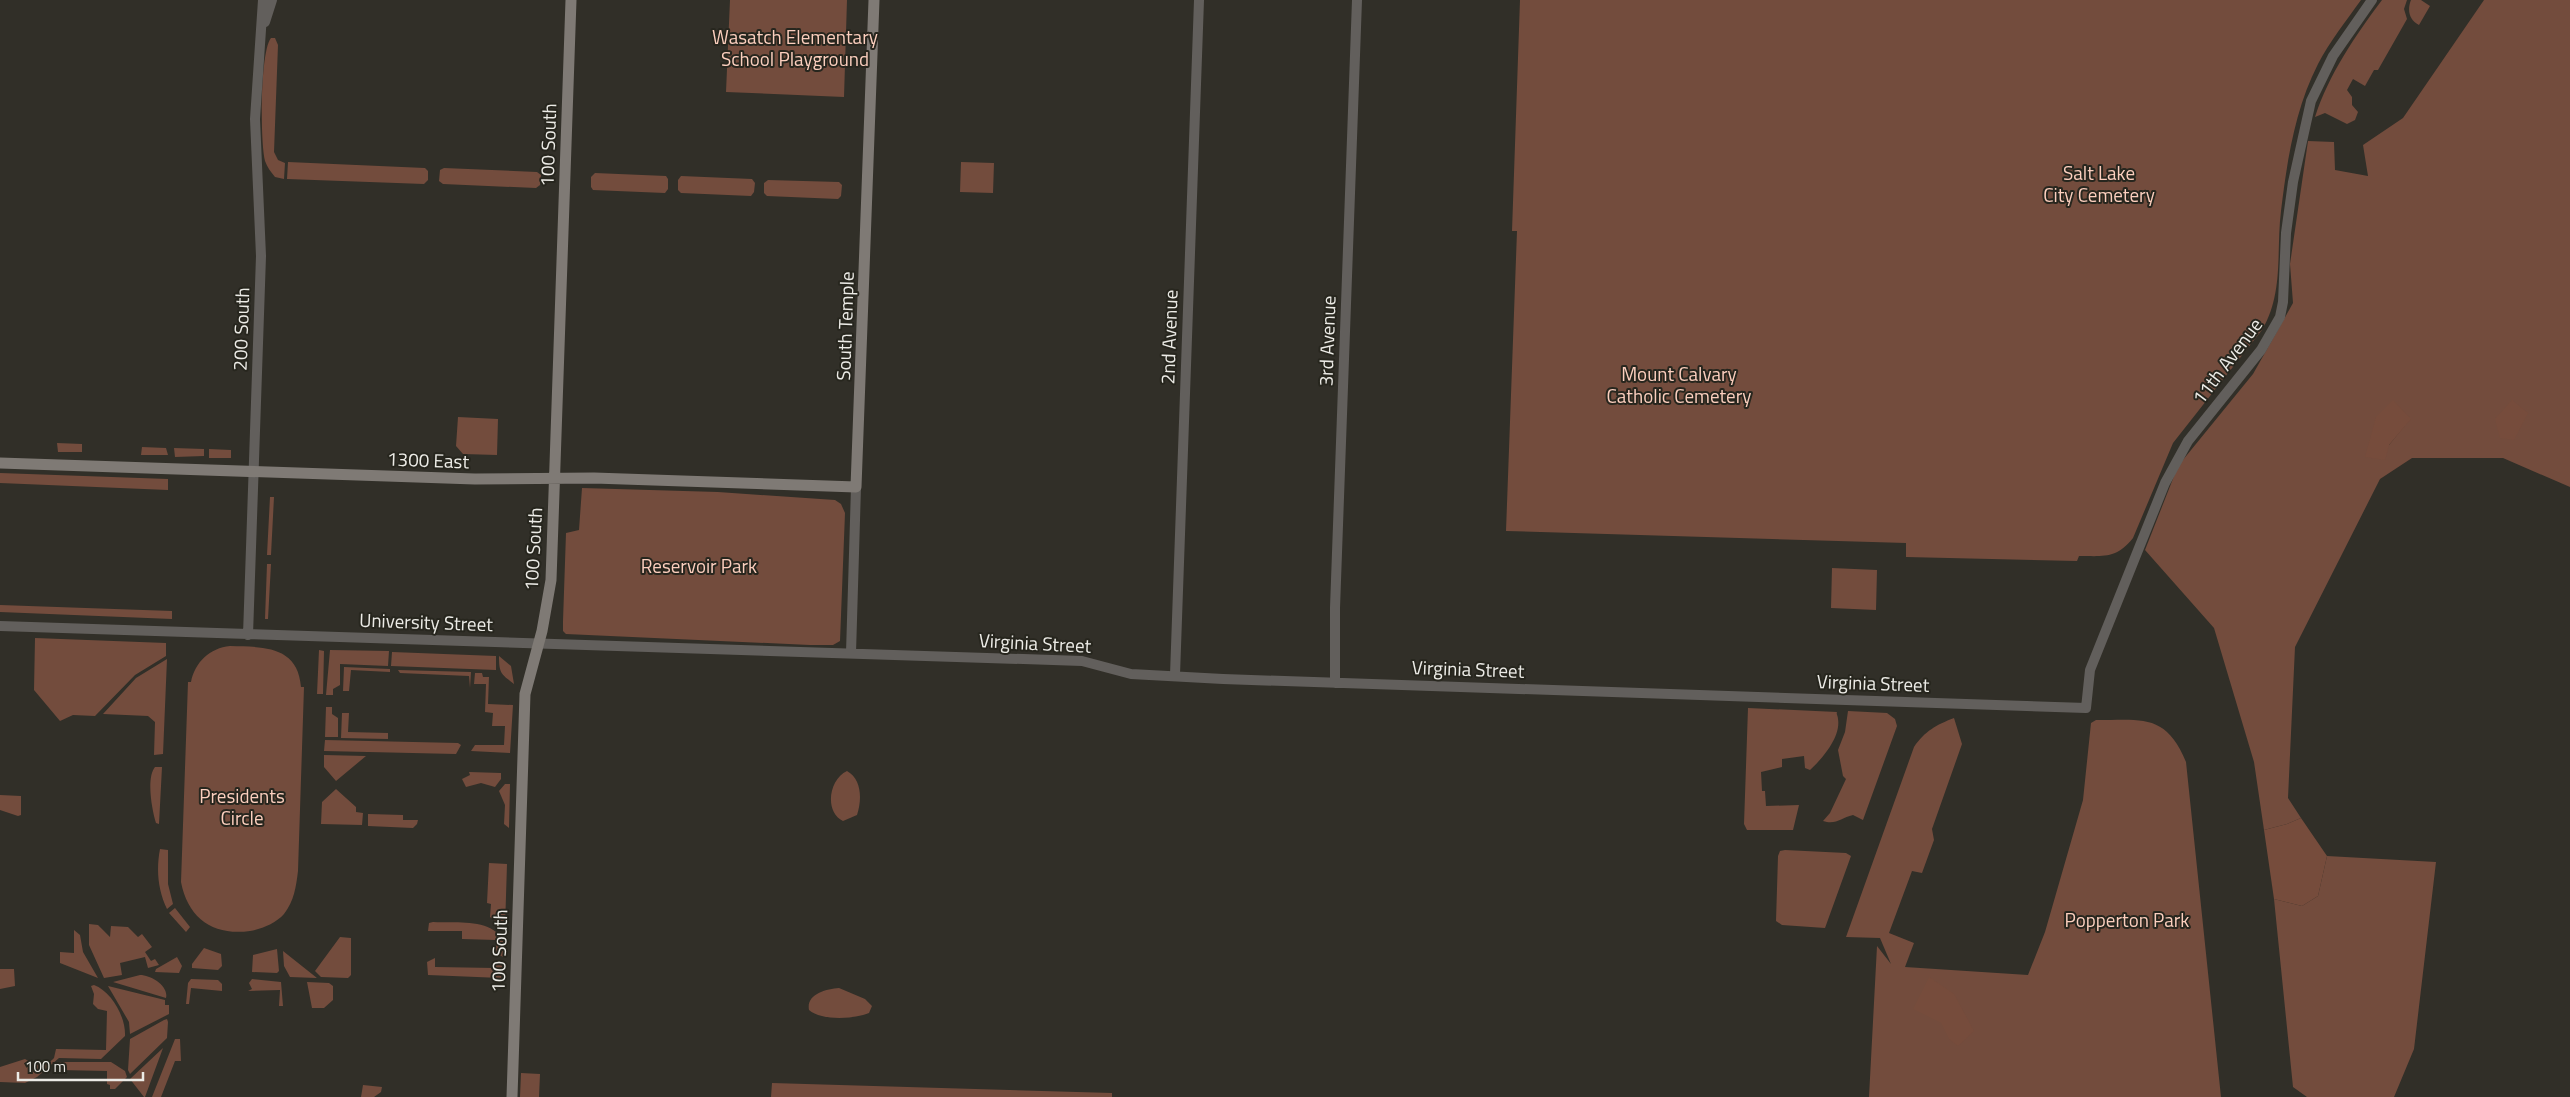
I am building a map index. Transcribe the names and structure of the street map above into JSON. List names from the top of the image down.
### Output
{
  "streets": {
    "main road": ["100 South", "South Temple", "1300 East"],
    "street": [
      "200 South",
      "2nd Avenue",
      "3rd Avenue",
      "11th Avenue",
      "University Street",
      "Virginia Street"
    ]
  },
  "crossings": [
    ["100 South", "1300 East"],
    ["100 South", "University Street"],
    ["South Temple", "1300 East"],
    ["South Temple", "University Street"],
    ["South Temple", "Virginia Street"],
    ["200 South", "1300 East"],
    ["200 South", "University Street"],
    ["2nd Avenue", "Virginia Street"],
    ["3rd Avenue", "Virginia Street"],
    ["11th Avenue", "Virginia Street"],
    ["University Street", "Virginia Street"]
  ],
  "parks": [
    "Wasatch Elementary School Playground",
    "Salt Lake City Cemetery",
    "Mount Calvary Catholic Cemetery",
    "Reservoir Park",
    "Presidents Circle",
    "Popperton Park"
  ],
  "scale_bar": "100 m"
}
